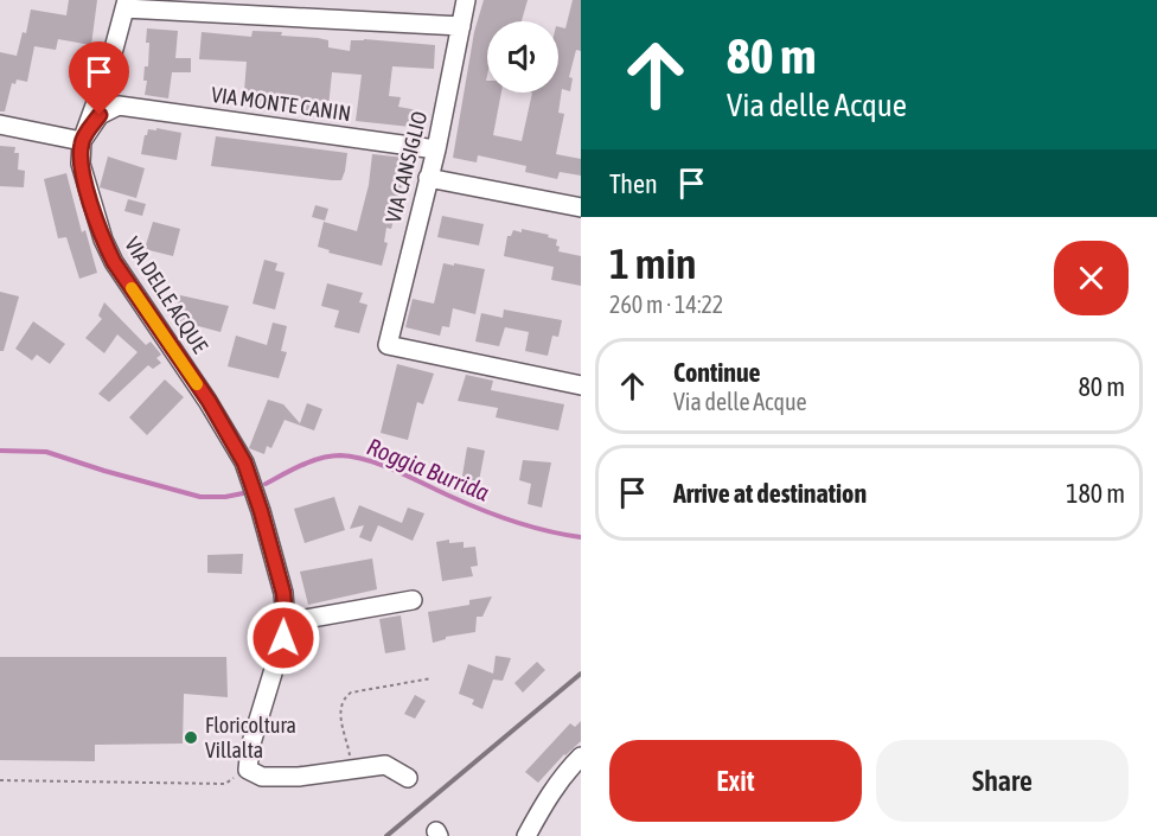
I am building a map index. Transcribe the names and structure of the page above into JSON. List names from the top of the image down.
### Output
{
  "streets": {
    "street": ["VIA MONTE CANIN", "VIA CANSIGLIO", "VIA DELLE ACQUE"]
  },
  "crossings": [
    ["VIA MONTE CANIN", "VIA CANSIGLIO"],
    ["VIA MONTE CANIN", "VIA DELLE ACQUE"]
  ],
  "water": ["Roggia Burrida"],
  "places": ["Floricoltura Villalta"],
  "page": {
    "turn": ["80 m", "Via delle Acque"],
    "then": "Then",
    "heading": ["1 min", "260 m · 14:22"],
    "list": [
      {
        "name": "Continue",
        "note": "Via delle Acque",
        "value": "80 m"
      },
      {
        "name": "Arrive at destination",
        "value": "180 m"
      }
    ],
    "buttons": ["Exit", "Share"]
  }
}
